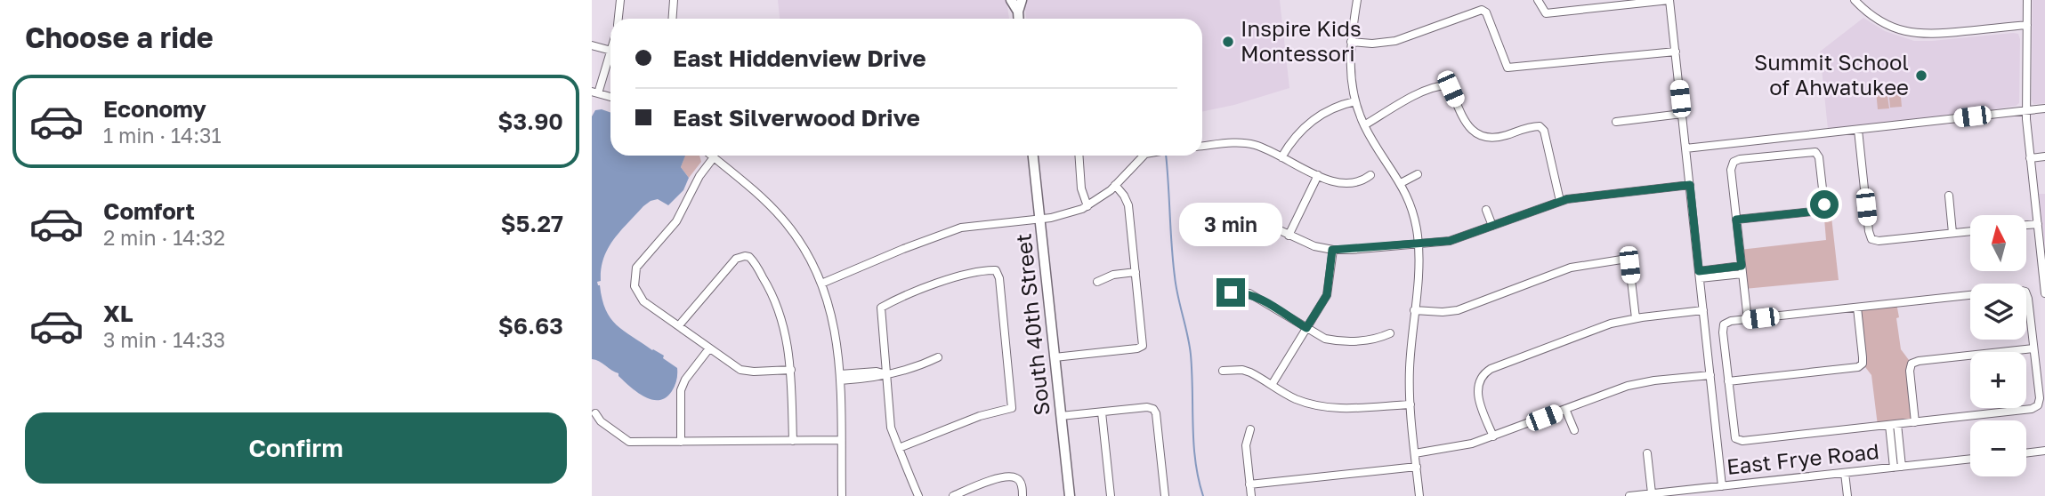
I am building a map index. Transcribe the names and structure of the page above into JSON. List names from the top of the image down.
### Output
{
  "streets": {
    "main road": ["South 40th Street"],
    "street": ["East Frye Road"]
  },
  "places": ["Inspire Kids Montessori", "Summit School of Ahwatukee"],
  "north": "top",
  "page": {
    "heading": "Choose a ride",
    "banner": ["East Hiddenview Drive", "East Silverwood Drive"],
    "list": [
      {
        "name": "Economy",
        "note": "1 min · 14:31",
        "value": "$3.90"
      },
      {
        "name": "Comfort",
        "note": "2 min · 14:32",
        "value": "$5.27"
      },
      {
        "name": "XL",
        "note": "3 min · 14:33",
        "value": "$6.63"
      }
    ],
    "bubble": "3 min",
    "map_buttons": ["+", "−"],
    "buttons": "Confirm"
  }
}
